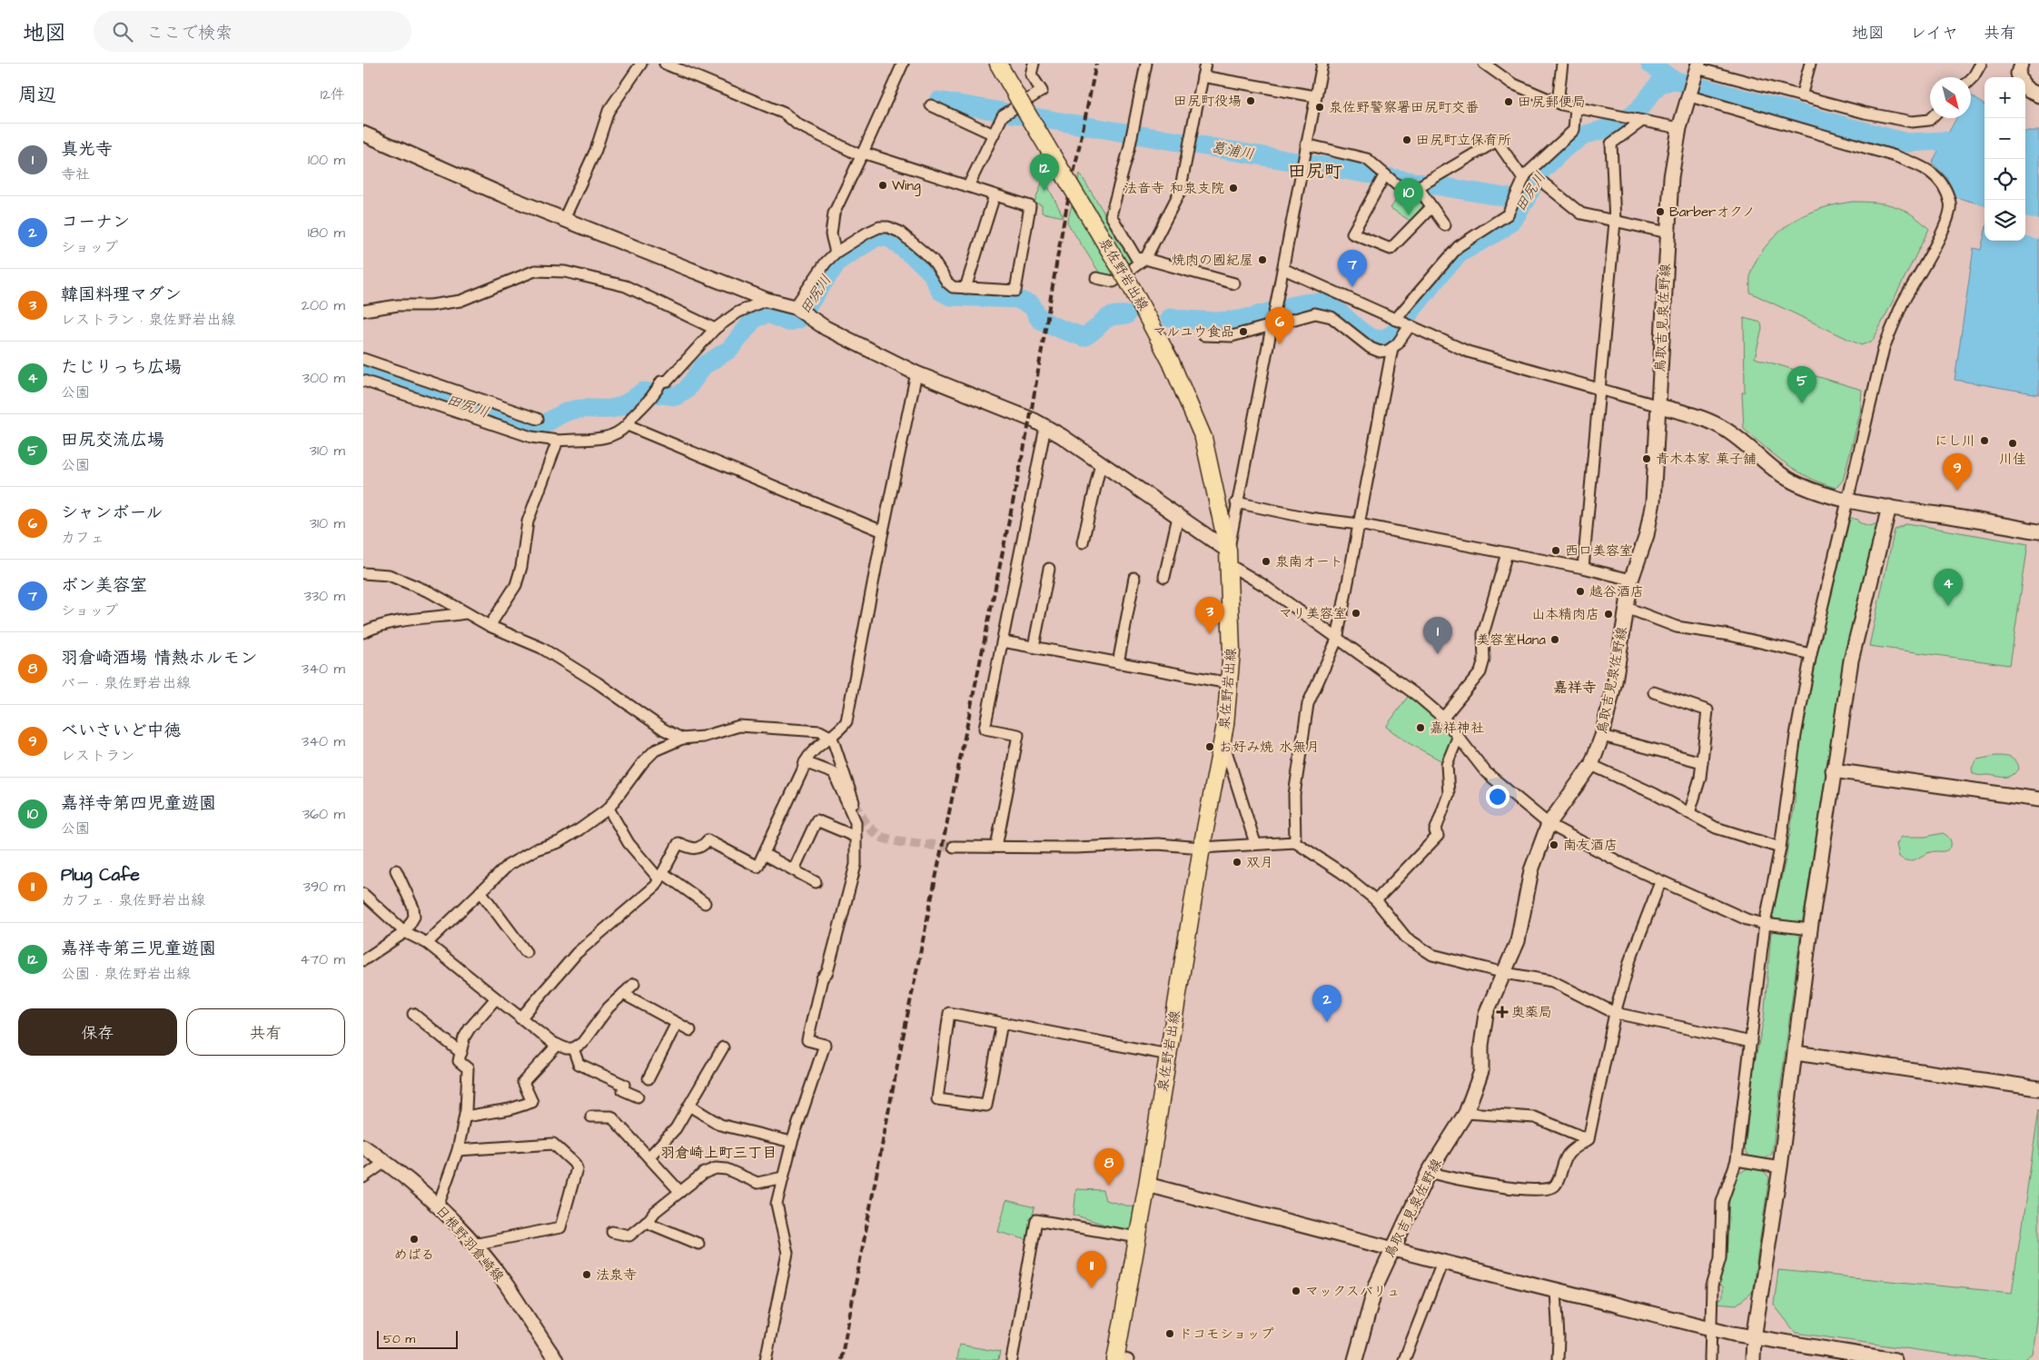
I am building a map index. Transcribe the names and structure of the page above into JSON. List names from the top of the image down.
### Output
{
  "streets": {
    "main road": ["泉佐野岩出線"],
    "street": ["鳥取吉見泉佐野線", "日根野羽倉崎線"]
  },
  "districts": ["田尻町", "嘉祥寺", "羽倉崎上町三丁目"],
  "water": ["葛浦川", "田尻川"],
  "places": {
    "other": [
      "田尻町役場",
      "田尻郵便局",
      "泉佐野警察署田尻町交番",
      "田尻町立保育所",
      "Wing",
      "法音寺 和泉支院",
      "Barberオクノ",
      "焼肉の國紀屋",
      "マルユウ食品",
      "にし川",
      "川佳",
      "青木本家 菓子舗",
      "西口美容室",
      "泉南オート",
      "越谷酒店",
      "マリ美容室",
      "山本精肉店",
      "美容室Hana",
      "嘉祥神社",
      "お好み焼 水無月",
      "南友酒店",
      "双月",
      "めばる",
      "法泉寺",
      "マックスバリュ",
      "ドコモショップ"
    ],
    "health": ["奥薬局"]
  },
  "scale_bar": "50 m",
  "north": "bottom right",
  "page": {
    "header": "地図",
    "search": "ここで検索",
    "nav": ["地図", "レイヤ", "共有"],
    "heading": ["周辺", "12件"],
    "map_buttons": ["+", "−"],
    "list": [
      {
        "mark": "1",
        "name": "真光寺",
        "note": "寺社",
        "value": "100 m"
      },
      {
        "mark": "2",
        "name": "コーナン",
        "note": "ショップ",
        "value": "180 m"
      },
      {
        "mark": "3",
        "name": "韓国料理マダン",
        "note": "レストラン · 泉佐野岩出線",
        "value": "200 m"
      },
      {
        "mark": "4",
        "name": "たじりっち広場",
        "note": "公園",
        "value": "300 m"
      },
      {
        "mark": "5",
        "name": "田尻交流広場",
        "note": "公園",
        "value": "310 m"
      },
      {
        "mark": "6",
        "name": "シャンボール",
        "note": "カフェ",
        "value": "310 m"
      },
      {
        "mark": "7",
        "name": "ボン美容室",
        "note": "ショップ",
        "value": "330 m"
      },
      {
        "mark": "8",
        "name": "羽倉崎酒場 情熱ホルモン",
        "note": "バー · 泉佐野岩出線",
        "value": "340 m"
      },
      {
        "mark": "9",
        "name": "べいさいど中徳",
        "note": "レストラン",
        "value": "340 m"
      },
      {
        "mark": "10",
        "name": "嘉祥寺第四児童遊園",
        "note": "公園",
        "value": "360 m"
      },
      {
        "mark": "11",
        "name": "Plug Cafe",
        "note": "カフェ · 泉佐野岩出線",
        "value": "390 m"
      },
      {
        "mark": "12",
        "name": "嘉祥寺第三児童遊園",
        "note": "公園 · 泉佐野岩出線",
        "value": "470 m"
      }
    ],
    "pins": [
      "12",
      "10",
      "7",
      "6",
      "5",
      "9",
      "4",
      "3",
      "1",
      "2",
      "8",
      "11"
    ],
    "buttons": ["保存", "共有"],
    "scale": "50 m"
  }
}
